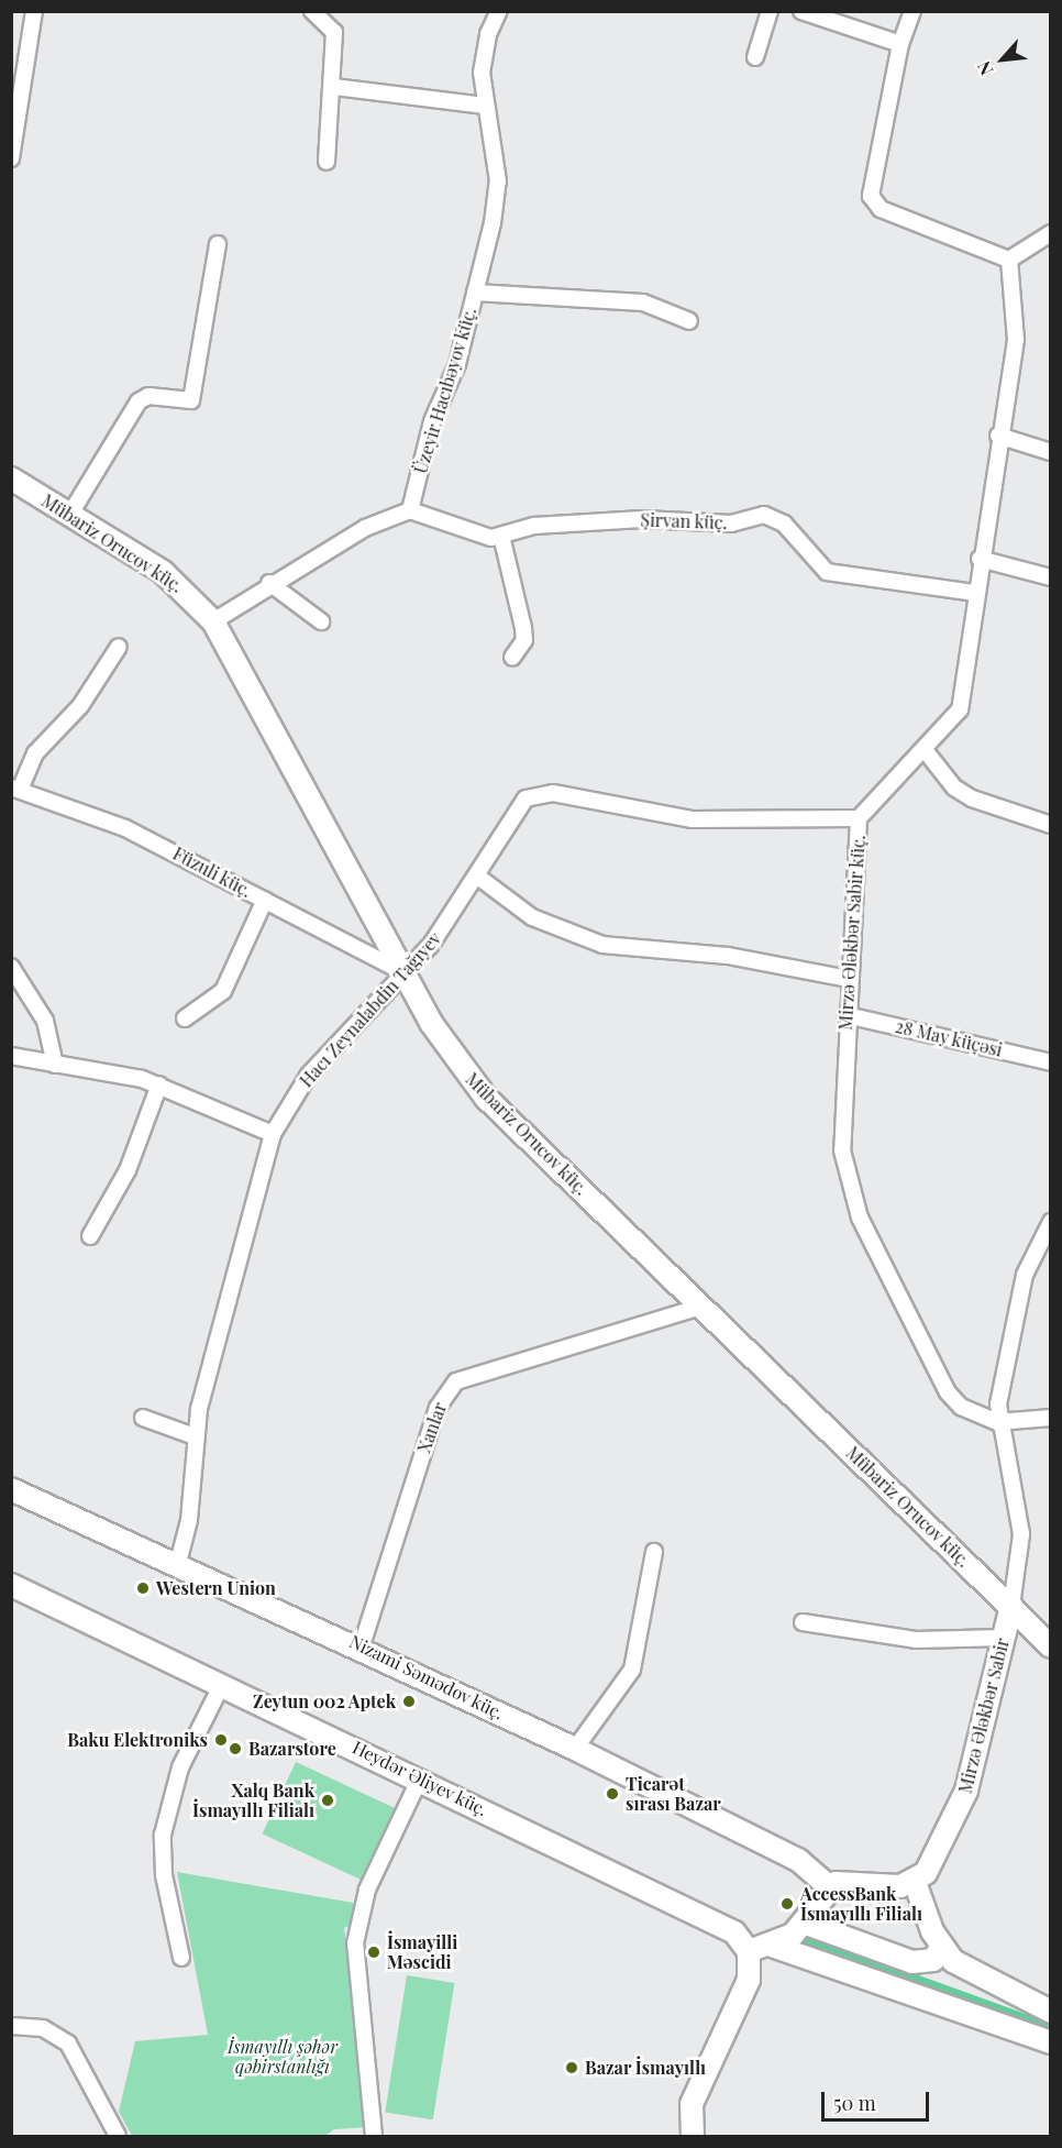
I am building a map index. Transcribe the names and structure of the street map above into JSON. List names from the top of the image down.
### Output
{
  "streets": {
    "street": [
      "Üzeyir Hacıbəyov küç.",
      "Şirvan küç.",
      "Mübariz Orucov küç.",
      "Füzuli küç.",
      "Mirzə Ələkbər Sabir küç.",
      "Hacı Zeynalabdin Tağıyev",
      "28 May küçəsi",
      "Xanlar",
      "Nizami Səmədov küç.",
      "Mirzə Ələkbər Sabir",
      "Heydər Əliyev küç."
    ]
  },
  "crossings": [
    ["Üzeyir Hacıbəyov küç.", "Şirvan küç."],
    ["Şirvan küç.", "Mirzə Ələkbər Sabir küç."],
    ["Mübariz Orucov küç.", "Füzuli küç."],
    ["Mübariz Orucov küç.", "Hacı Zeynalabdin Tağıyev"],
    ["Mübariz Orucov küç.", "Xanlar"],
    ["Mübariz Orucov küç.", "Mirzə Ələkbər Sabir"],
    ["Füzuli küç.", "Hacı Zeynalabdin Tağıyev"],
    ["Mirzə Ələkbər Sabir küç.", "Hacı Zeynalabdin Tağıyev"],
    ["Mirzə Ələkbər Sabir küç.", "28 May küçəsi"],
    ["Mirzə Ələkbər Sabir küç.", "Mirzə Ələkbər Sabir"],
    ["Hacı Zeynalabdin Tağıyev", "Nizami Səmədov küç."],
    ["Xanlar", "Nizami Səmədov küç."]
  ],
  "parks": ["İsmayıllı şəhər qəbirstanlığı"],
  "places": [
    "Western Union",
    "Zeytun 002 Aptek",
    "Baku Elektroniks",
    "Bazarstore",
    "Ticarət sırası Bazar",
    "Xalq Bank İsmayıllı Filialı",
    "AccessBank İsmayıllı Filialı",
    "İsmayilli Məscidi",
    "Bazar İsmayıllı"
  ],
  "scale_bar": "50 m",
  "north": "bottom left"
}
